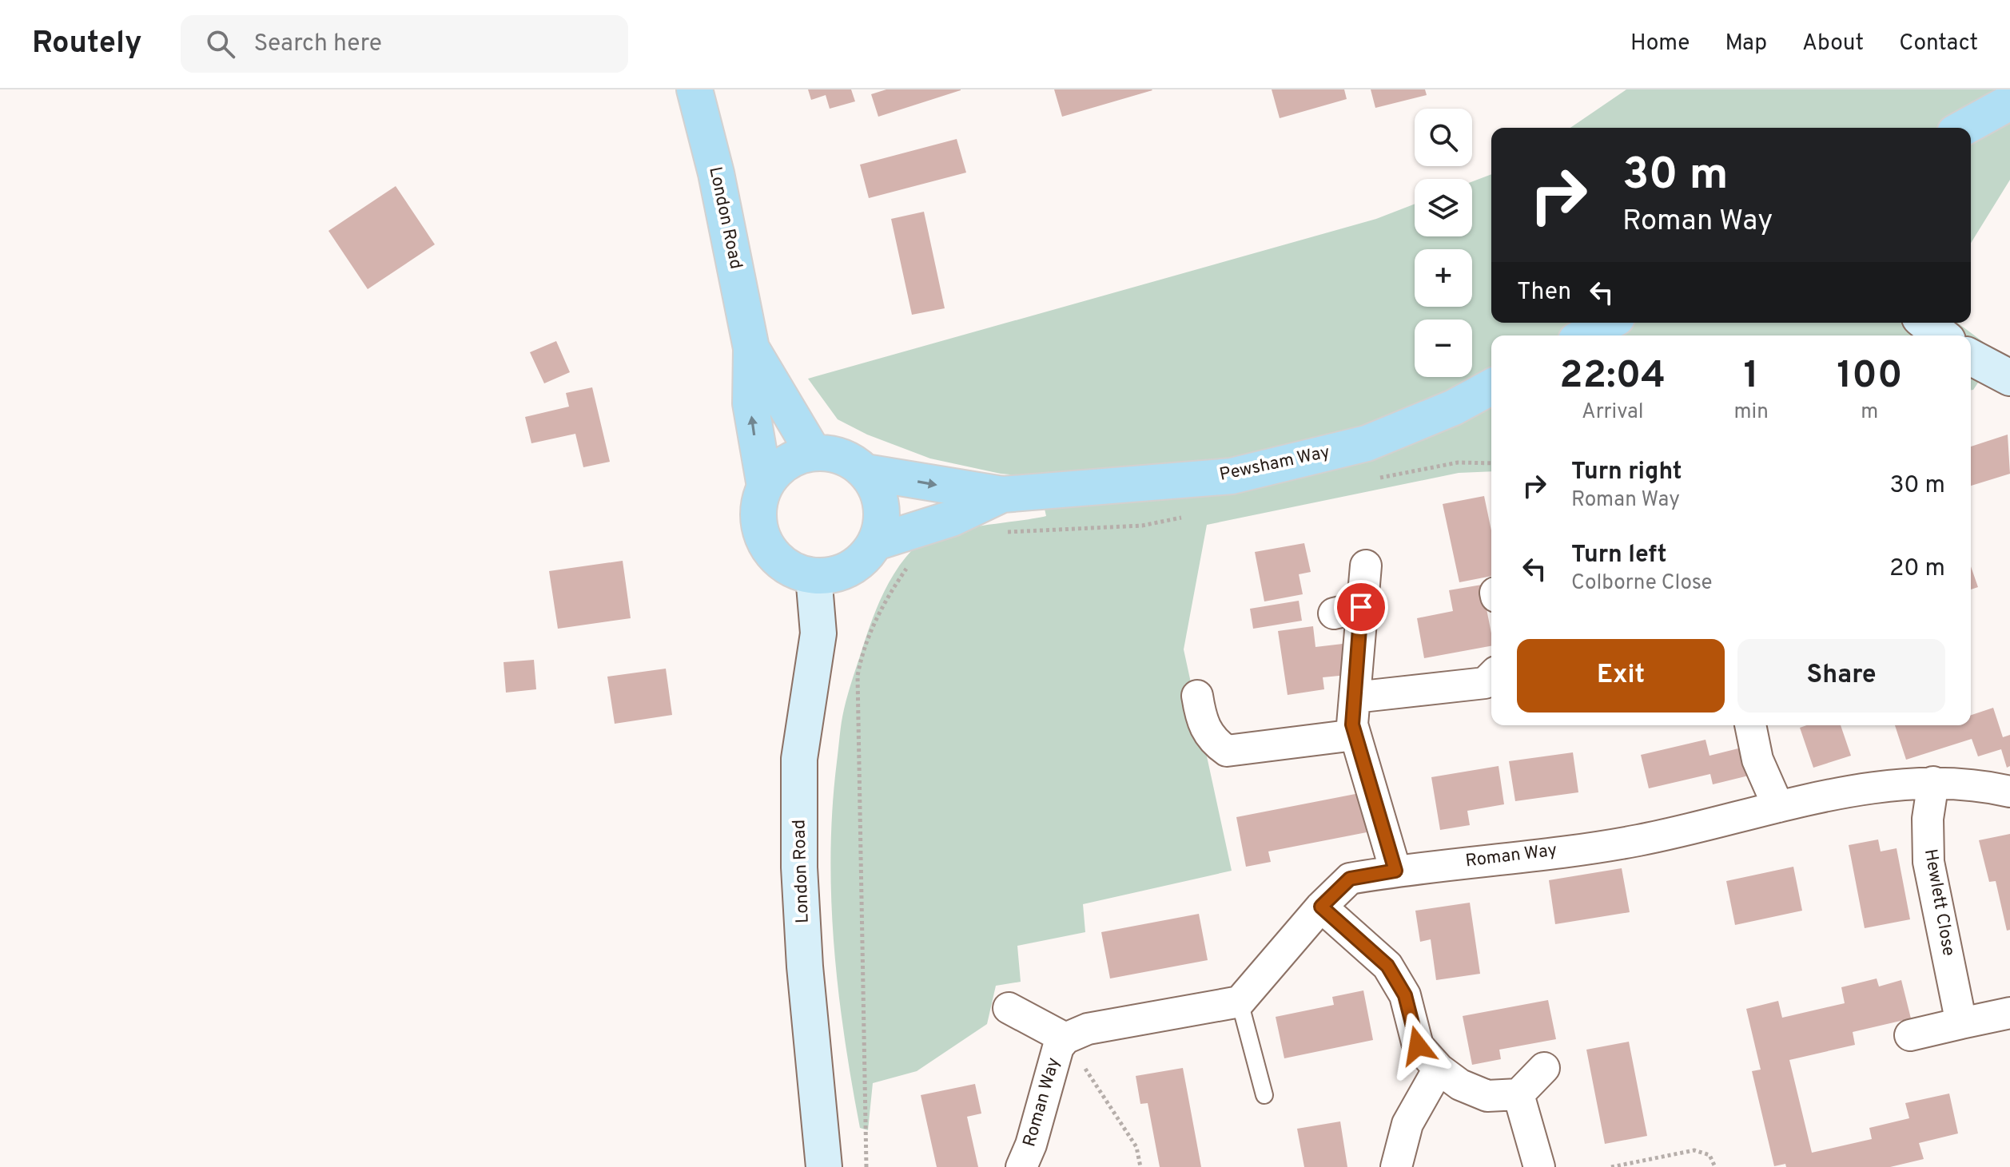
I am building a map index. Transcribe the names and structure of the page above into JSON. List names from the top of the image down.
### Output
{
  "streets": {
    "main road": ["London Road", "Pewsham Way"],
    "street": ["Roman Way", "Hewlett Close"]
  },
  "crossings": [
    ["London Road", "Pewsham Way"],
    ["Roman Way", "Hewlett Close"]
  ],
  "page": {
    "header": "Routely",
    "search": "Search here",
    "nav": [
      "Home",
      "Map",
      "About",
      "Contact"
    ],
    "map_buttons": ["+", "−"],
    "turn": ["30 m", "Roman Way"],
    "then": "Then",
    "eta": [
      "22:04",
      "Arrival",
      "1",
      "min",
      "100",
      "m"
    ],
    "list": [
      {
        "name": "Turn right",
        "note": "Roman Way",
        "value": "30 m"
      },
      {
        "name": "Turn left",
        "note": "Colborne Close",
        "value": "20 m"
      }
    ],
    "buttons": ["Exit", "Share"]
  }
}
